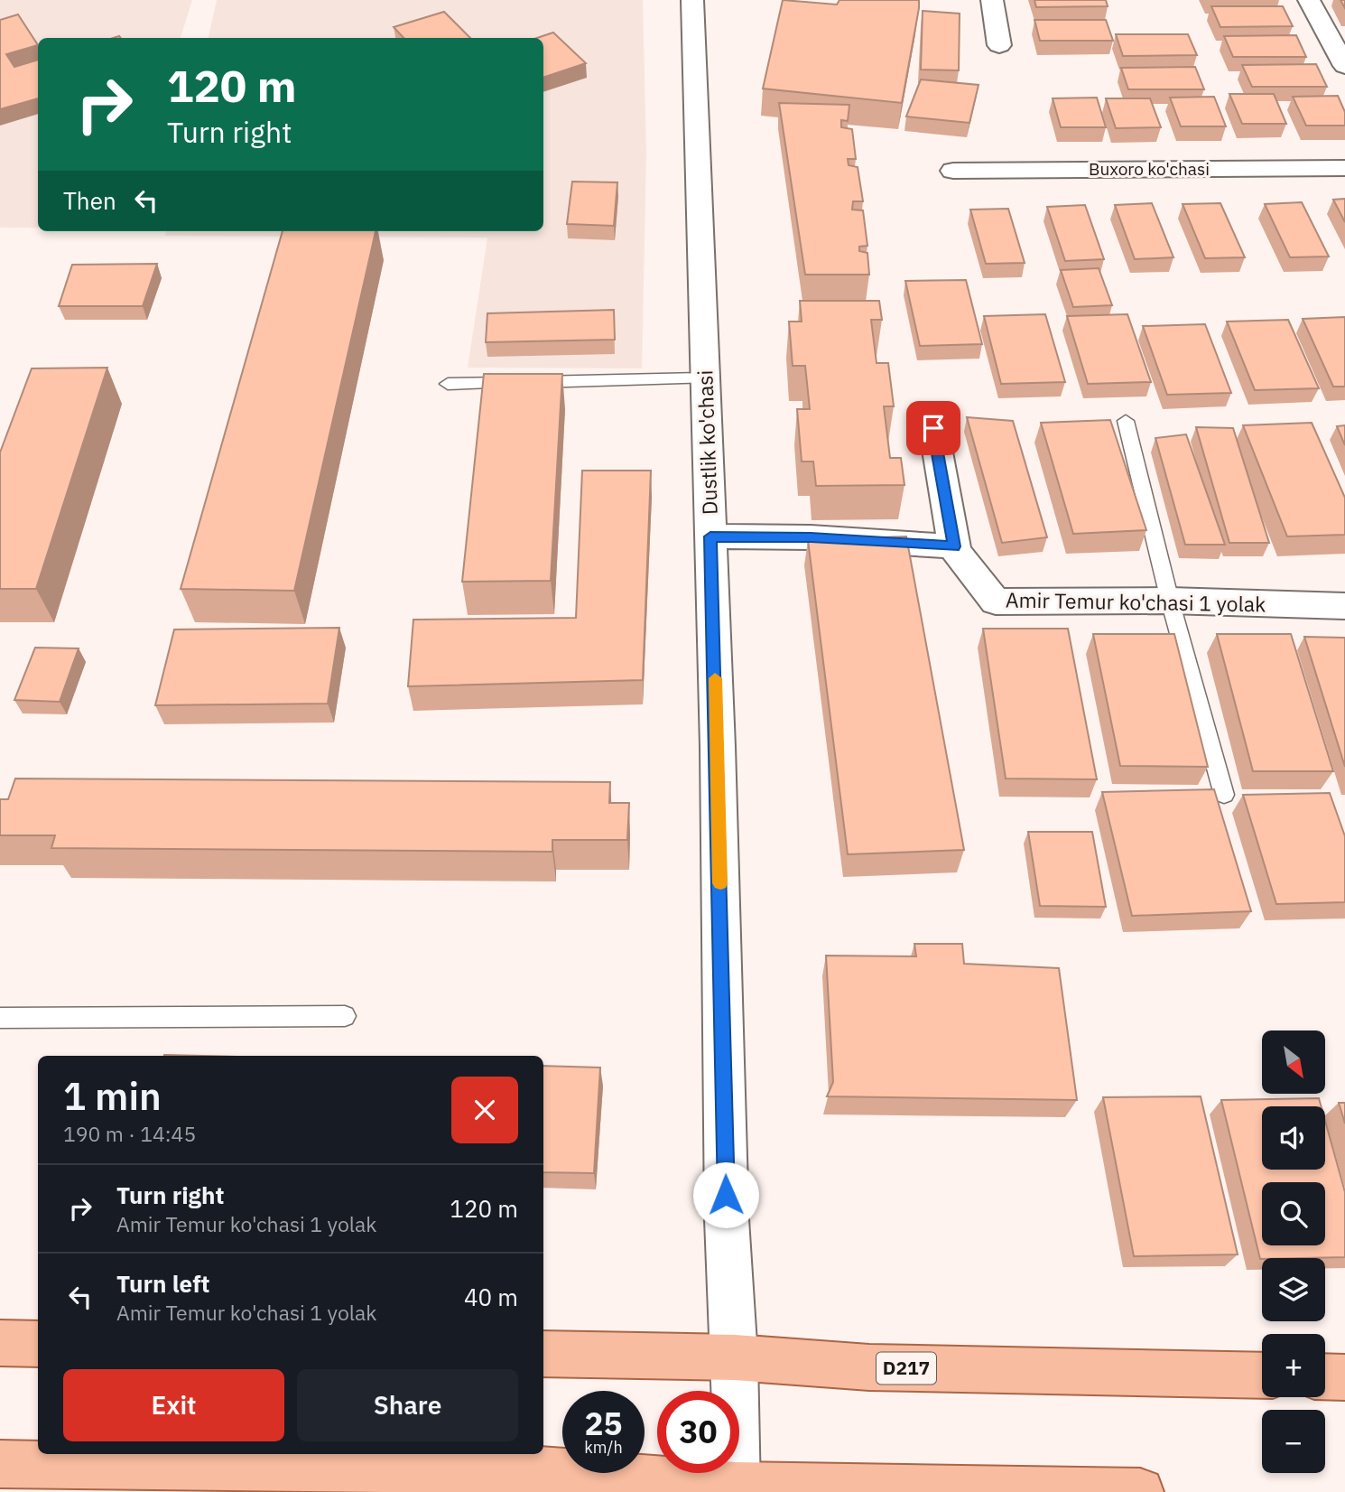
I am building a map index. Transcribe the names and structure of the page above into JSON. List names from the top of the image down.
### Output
{
  "streets": {
    "main road": ["D217"],
    "street": ["Buxoro ko'chasi", "Dustlik ko'chasi", "Amir Temur ko'chasi 1 yolak"]
  },
  "crossings": [
    ["Dustlik ko'chasi", "D217"]
  ],
  "north": "bottom right",
  "page": {
    "turn": ["120 m", "Turn right"],
    "then": "Then",
    "map_buttons": ["+", "−"],
    "heading": ["1 min", "190 m · 14:45"],
    "list": [
      {
        "name": "Turn right",
        "note": "Amir Temur ko'chasi 1 yolak",
        "value": "120 m"
      },
      {
        "name": "Turn left",
        "note": "Amir Temur ko'chasi 1 yolak",
        "value": "40 m"
      }
    ],
    "buttons": ["Exit", "Share"],
    "speed": "25 km/h",
    "limit": "30"
  }
}
